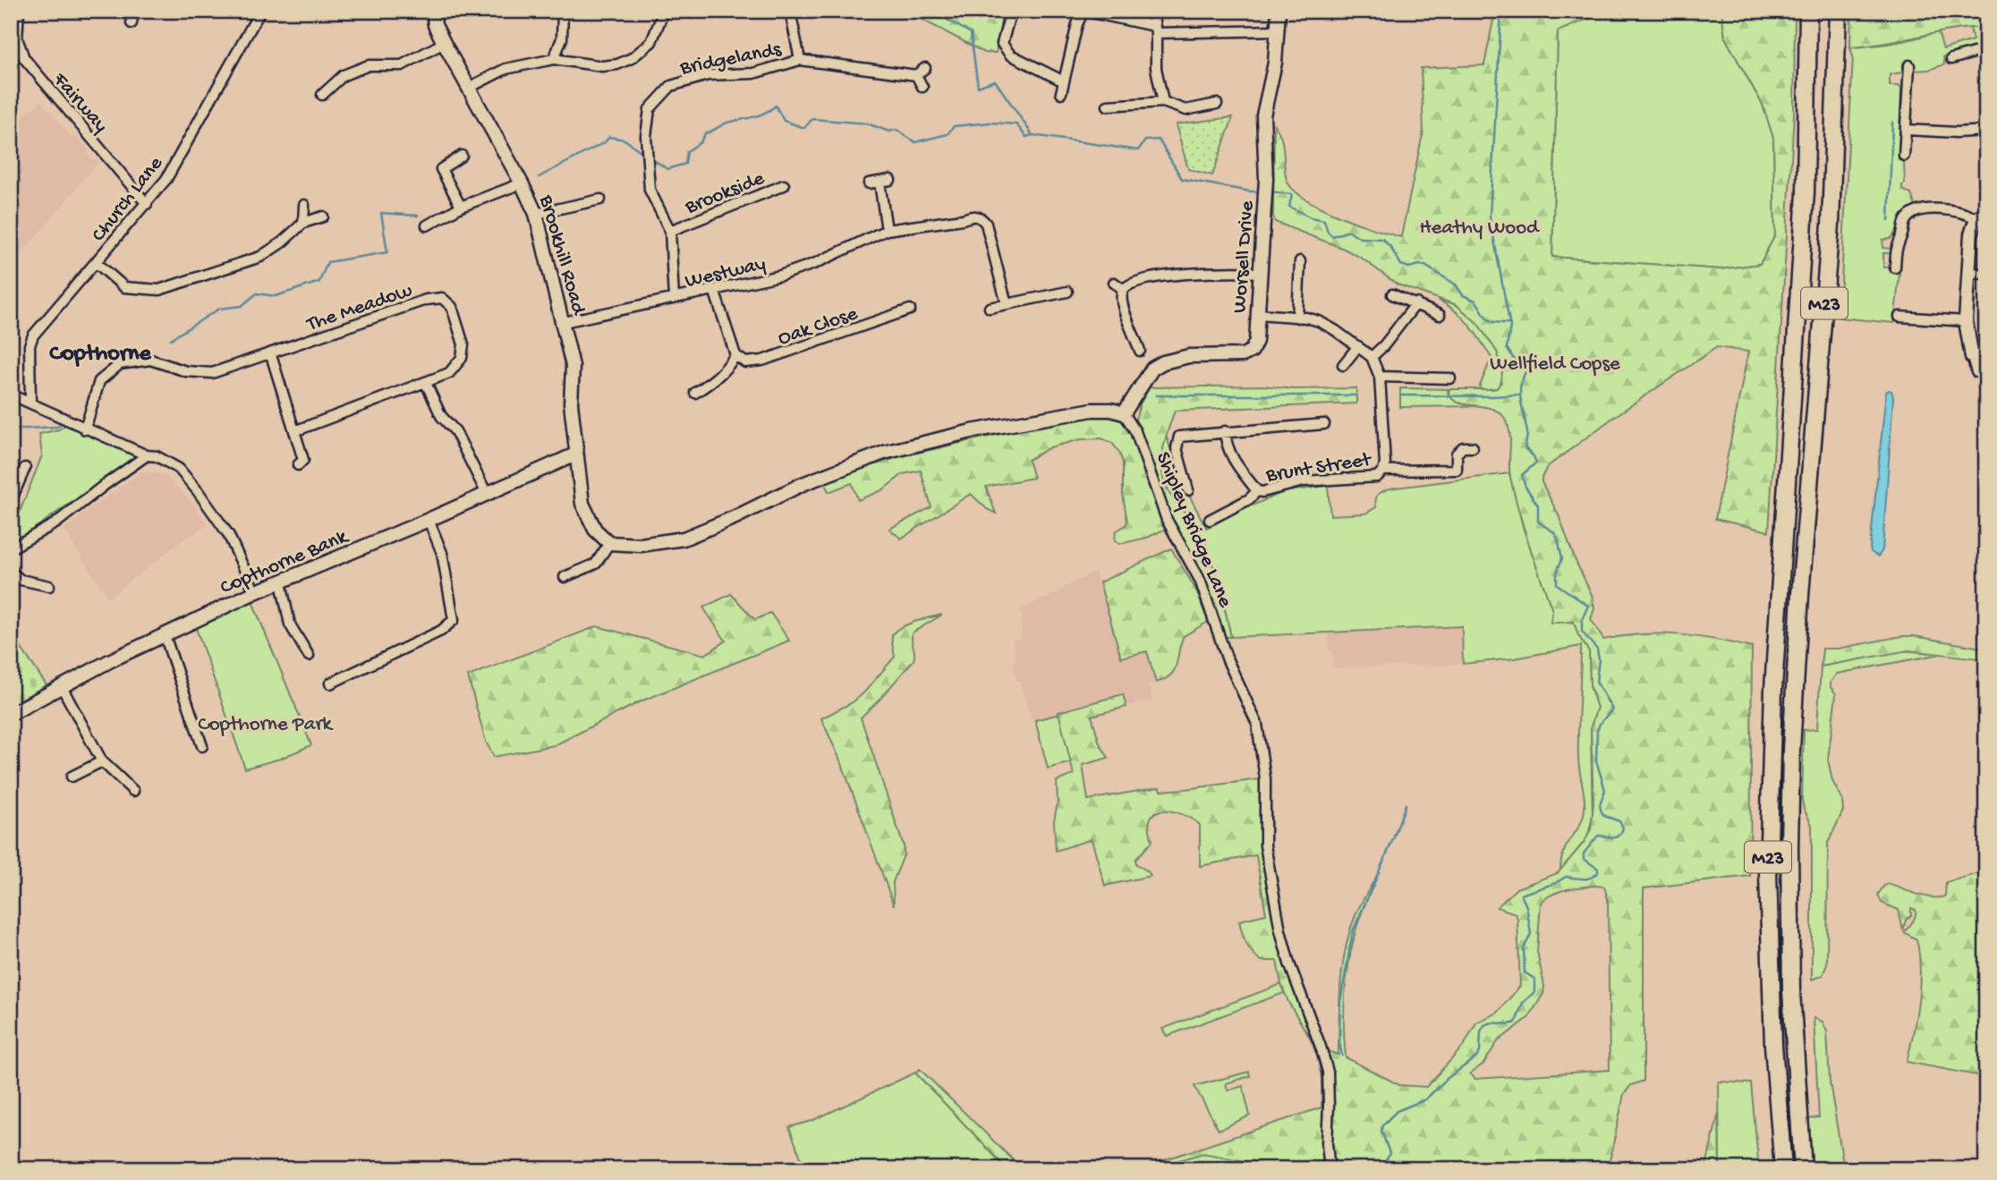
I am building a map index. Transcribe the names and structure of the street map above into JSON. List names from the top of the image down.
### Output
{
  "streets": {
    "highway": ["M23"],
    "street": [
      "Bridgelands",
      "Fairway",
      "Brookside",
      "Church Lane",
      "Brookhill Road",
      "Worsell Drive",
      "Westway",
      "The Meadow",
      "Oak Close",
      "Brunt Street",
      "Shipley Bridge Lane",
      "Copthorne Bank"
    ]
  },
  "crossings": [
    ["Bridgelands", "Brookside"],
    ["Fairway", "Church Lane"],
    ["Brookside", "Westway"],
    ["Brookhill Road", "Westway"],
    ["Brookhill Road", "Copthorne Bank"],
    ["Worsell Drive", "Shipley Bridge Lane"]
  ],
  "districts": ["Copthorne"],
  "parks": ["Heathy Wood", "Wellfield Copse", "Copthorne Park"]
}
